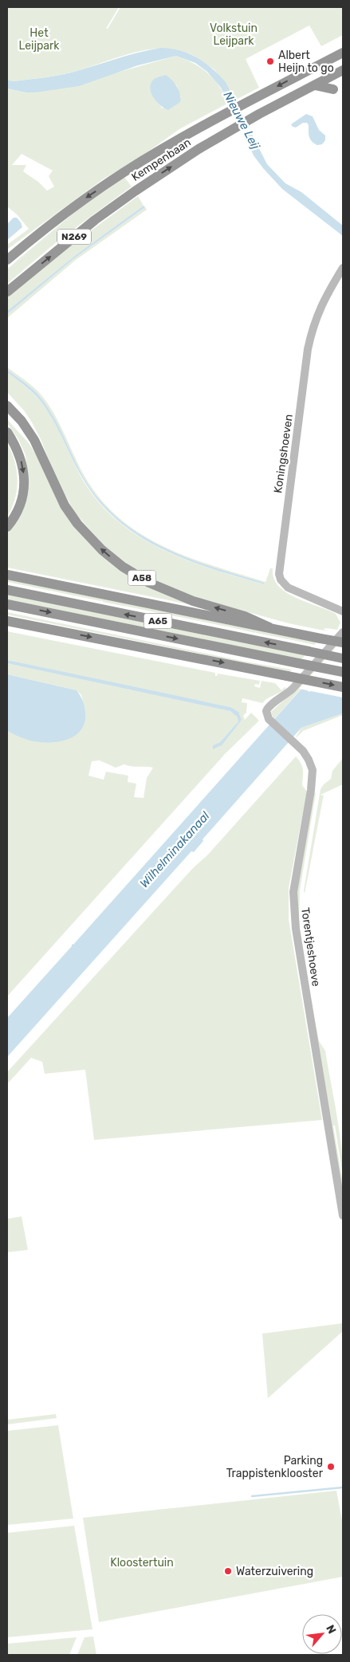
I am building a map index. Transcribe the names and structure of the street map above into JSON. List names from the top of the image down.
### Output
{
  "streets": {
    "highway": [
      "Kempenbaan",
      "N269",
      "A58",
      "A65"
    ],
    "street": ["Koningshoeven", "Torentjeshoeve"]
  },
  "water": ["Nieuwe Leij", "Wilhelminakanaal"],
  "parks": ["Volkstuin Leijpark", "Het Leijpark", "Kloostertuin"],
  "places": ["Albert Heijn to go", "Parking Trappistenklooster", "Waterzuivering"],
  "north": "top right"
}
